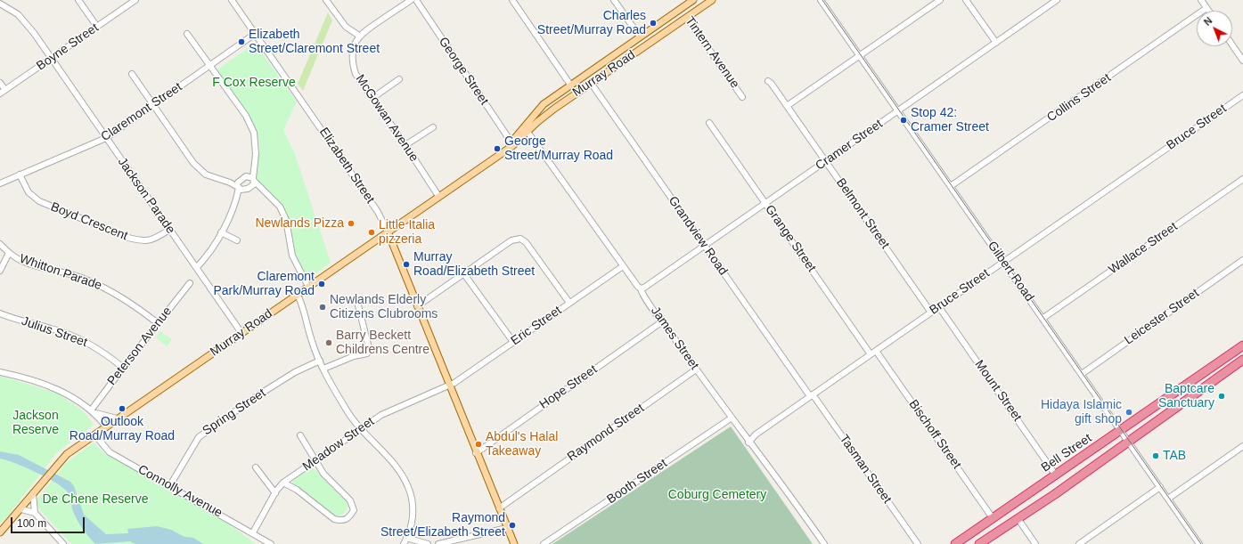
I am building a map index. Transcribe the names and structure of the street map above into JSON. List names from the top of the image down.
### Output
{
  "streets": {
    "highway": ["Bell Street"],
    "main road": [
      "Tintern Avenue",
      "Murray Road",
      "Elizabeth Street",
      "Grandview Road"
    ],
    "street": [
      "Boyne Street",
      "George Street",
      "Collins Street",
      "Claremont Street",
      "McGowan Avenue",
      "Bruce Street",
      "Cramer Street",
      "Jackson Parade",
      "Belmont Street",
      "Boyd Crescent",
      "Grange Street",
      "Wallace Street",
      "Gilbert Road",
      "Whitton Parade",
      "Leicester Street",
      "Eric Street",
      "Julius Street",
      "James Street",
      "Peterson Avenue",
      "Hope Street",
      "Mount Street",
      "Spring Street",
      "Raymond Street",
      "Bischoff Street",
      "Meadow Street",
      "Tasman Street",
      "Booth Street",
      "Connolly Avenue"
    ]
  },
  "crossings": [
    ["Boyne Street", "Jackson Parade"],
    ["Tintern Avenue", "Murray Road"],
    ["George Street", "Murray Road"],
    ["Murray Road", "McGowan Avenue"],
    ["Murray Road", "Elizabeth Street"],
    ["Murray Road", "Jackson Parade"],
    ["Murray Road", "Grandview Road"],
    ["Murray Road", "James Street"],
    ["Murray Road", "Connolly Avenue"],
    ["Collins Street", "Gilbert Road"],
    ["Claremont Street", "Elizabeth Street"],
    ["Claremont Street", "Jackson Parade"],
    ["Claremont Street", "Boyd Crescent"],
    ["Bruce Street", "Belmont Street"],
    ["Bruce Street", "Grandview Road"],
    ["Bruce Street", "Grange Street"],
    ["Bruce Street", "Gilbert Road"],
    ["Bruce Street", "James Street"],
    ["Bruce Street", "Mount Street"],
    ["Bruce Street", "Bischoff Street"],
    ["Bruce Street", "Tasman Street"],
    ["Cramer Street", "Belmont Street"],
    ["Cramer Street", "Grandview Road"],
    ["Cramer Street", "Grange Street"],
    ["Cramer Street", "Gilbert Road"],
    ["Cramer Street", "James Street"],
    ["Elizabeth Street", "Eric Street"],
    ["Elizabeth Street", "Hope Street"],
    ["Elizabeth Street", "Raymond Street"],
    ["Elizabeth Street", "Meadow Street"],
    ["Jackson Parade", "Boyd Crescent"],
    ["Grandview Road", "Tasman Street"],
    ["Wallace Street", "Gilbert Road"],
    ["Gilbert Road", "Leicester Street"],
    ["Gilbert Road", "Bell Street"],
    ["Whitton Parade", "Peterson Avenue"],
    ["Eric Street", "James Street"],
    ["Eric Street", "Meadow Street"],
    ["Julius Street", "Peterson Avenue"],
    ["James Street", "Hope Street"],
    ["James Street", "Raymond Street"],
    ["James Street", "Booth Street"],
    ["Mount Street", "Bell Street"],
    ["Spring Street", "Connolly Avenue"],
    ["Bischoff Street", "Bell Street"],
    ["Meadow Street", "Connolly Avenue"]
  ],
  "parks": [
    "F Cox Reserve",
    "Jackson Reserve",
    "Coburg Cemetery",
    "De Chene Reserve"
  ],
  "places": [
    "Charles Street/Murray Road",
    "Elizabeth Street/Claremont Street",
    "Stop 42: Cramer Street",
    "George Street/Murray Road",
    "Newlands Pizza",
    "Little Italia pizzeria",
    "Murray Road/Elizabeth Street",
    "Claremont Park/Murray Road",
    "Newlands Elderly Citizens Clubrooms",
    "Barry Beckett Childrens Centre",
    "Baptcare Sanctuary",
    "Outlook Road/Murray Road",
    "Hidaya Islamic gift shop",
    "Abdul's Halal Takeaway",
    "TAB",
    "Raymond Street/Elizabeth Street"
  ],
  "scale_bar": "100 m",
  "north": "top left"
}
